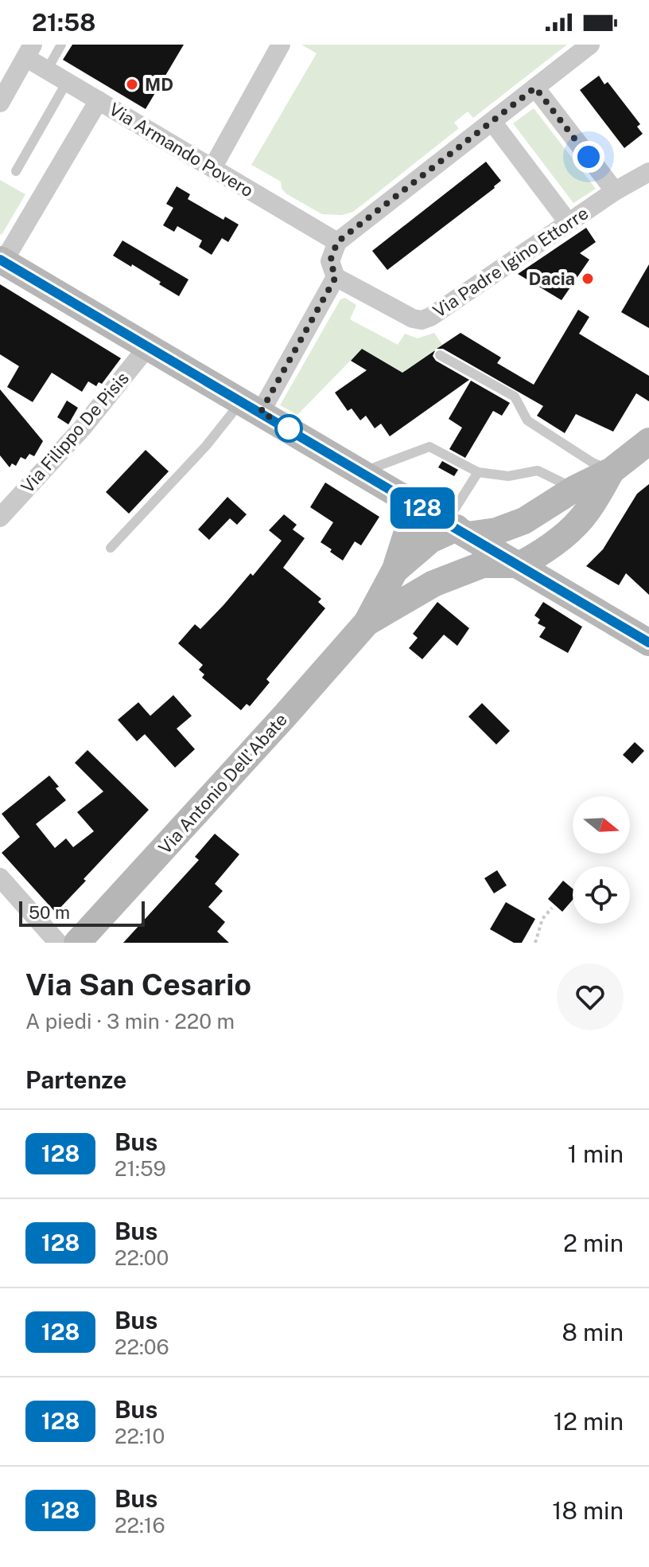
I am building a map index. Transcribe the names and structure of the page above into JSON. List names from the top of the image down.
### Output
{
  "streets": {
    "main road": ["Via Antonio Dell'Abate"],
    "street": ["Via Armando Povero", "Via Padre Igino Ettorre", "Via Filippo De Pisis"]
  },
  "places": ["MD", "Dacia"],
  "lines": ["bus line 128"],
  "scale_bar": "50 m",
  "north": "right",
  "page": {
    "status": "21:58",
    "on_map": "128",
    "scale": "50 m",
    "heading": [
      ["Via San Cesario", "A piedi · 3 min · 220 m"],
      "Partenze"
    ],
    "list": [
      {
        "mark": "128",
        "name": "Bus",
        "note": "21:59",
        "value": "1 min"
      },
      {
        "mark": "128",
        "name": "Bus",
        "note": "22:00",
        "value": "2 min"
      },
      {
        "mark": "128",
        "name": "Bus",
        "note": "22:06",
        "value": "8 min"
      },
      {
        "mark": "128",
        "name": "Bus",
        "note": "22:10",
        "value": "12 min"
      },
      {
        "mark": "128",
        "name": "Bus",
        "note": "22:16",
        "value": "18 min"
      }
    ]
  }
}
